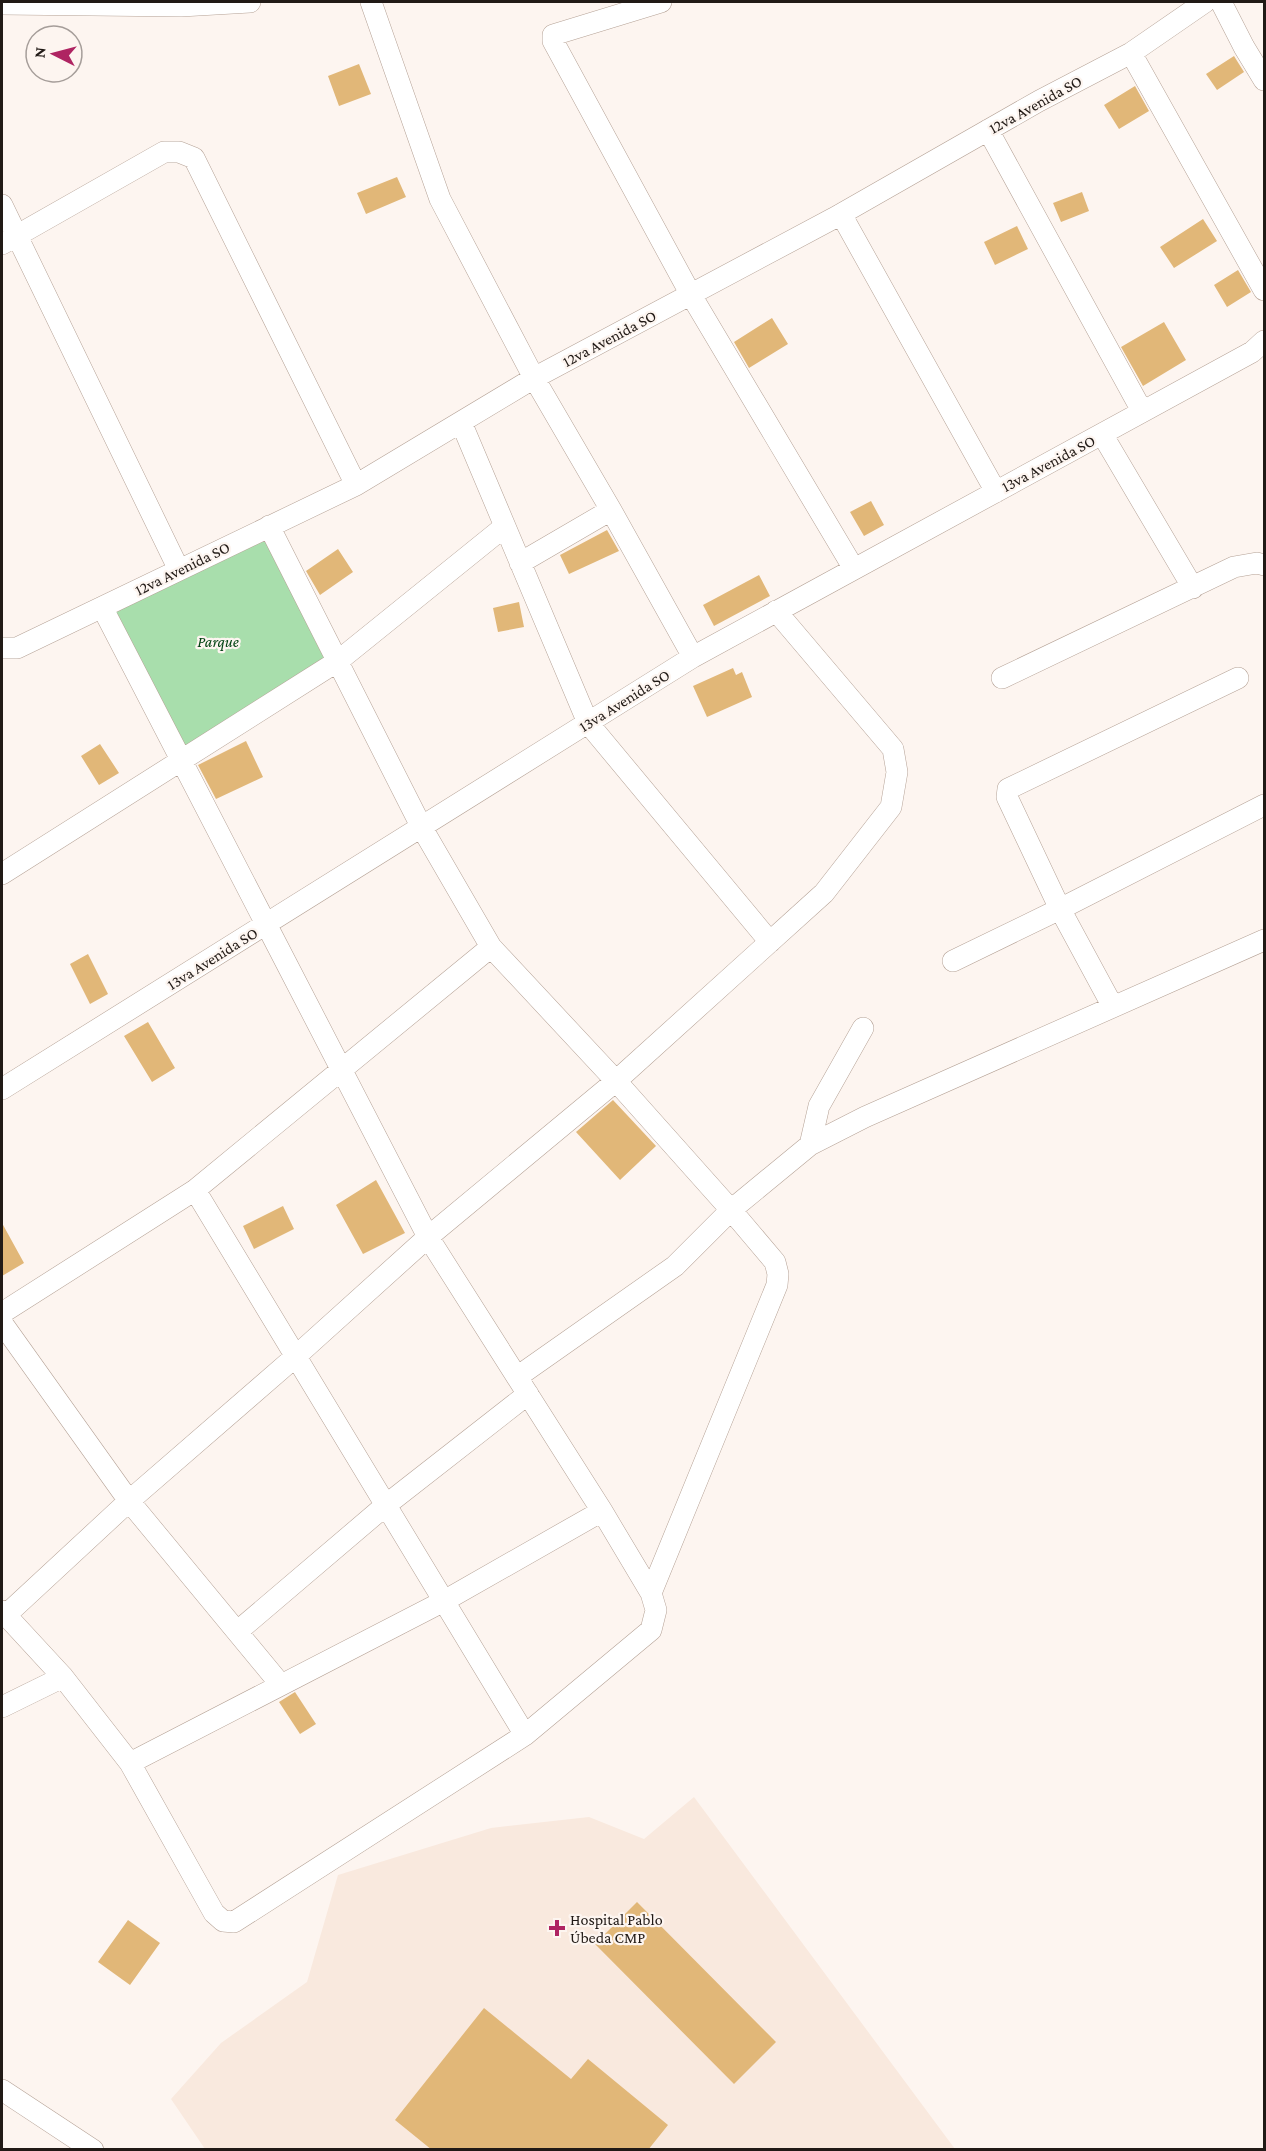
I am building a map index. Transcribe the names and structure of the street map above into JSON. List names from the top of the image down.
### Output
{
  "streets": {
    "street": ["12va Avenida SO", "13va Avenida SO"]
  },
  "parks": ["Parque"],
  "places": {
    "health": ["Hospital Pablo Úbeda CMP"]
  },
  "north": "left"
}
